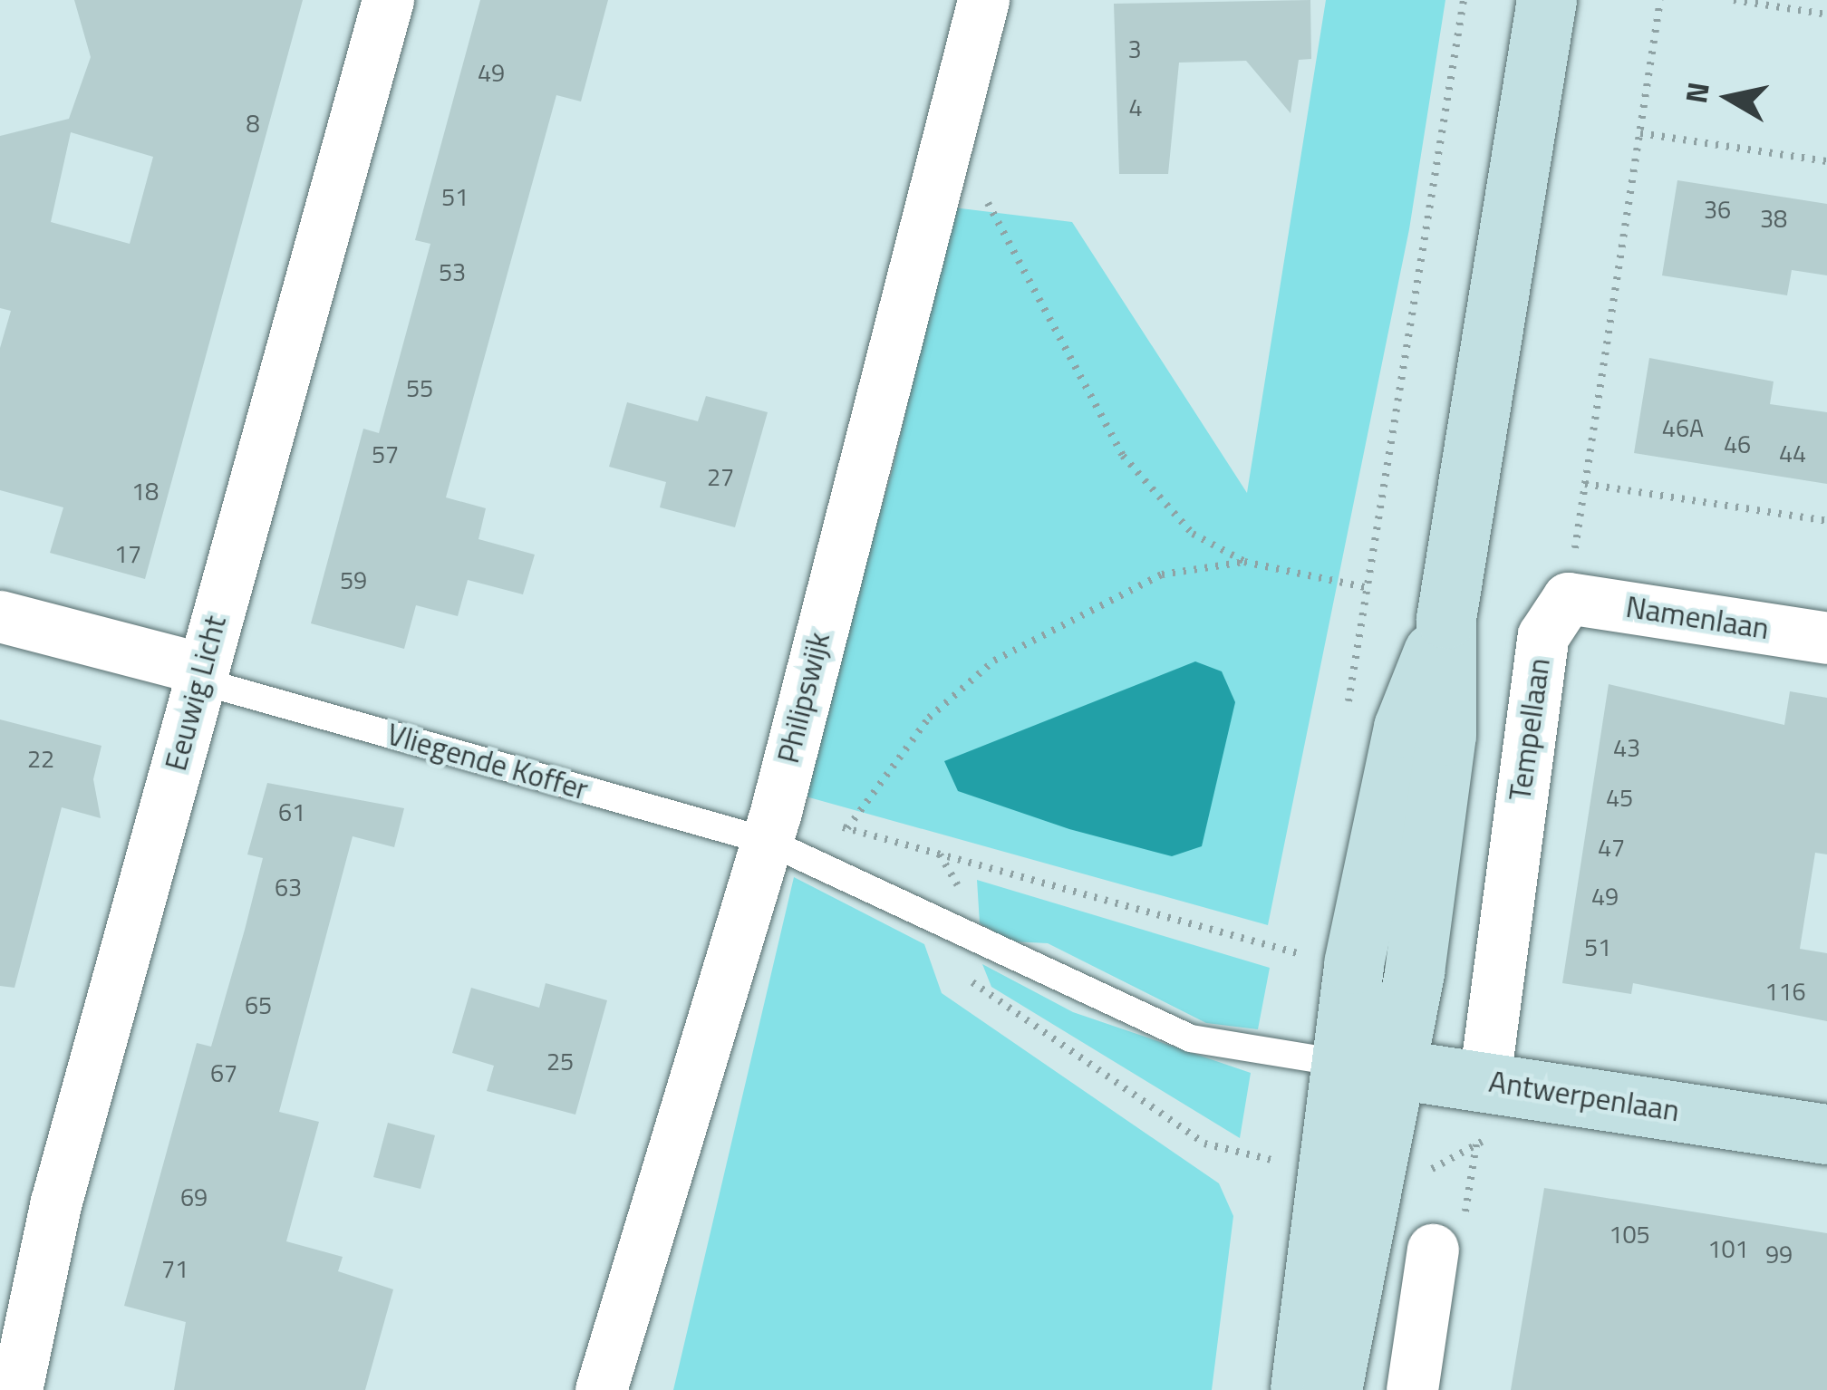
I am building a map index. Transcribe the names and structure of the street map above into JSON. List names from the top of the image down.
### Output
{
  "streets": {
    "main road": ["Antwerpenlaan"],
    "street": [
      "Namenlaan",
      "Eeuwig Licht",
      "Philipswijk",
      "Tempellaan",
      "Vliegende Koffer"
    ]
  },
  "crossings": [
    ["Namenlaan", "Tempellaan"],
    ["Eeuwig Licht", "Vliegende Koffer"],
    ["Philipswijk", "Vliegende Koffer"],
    ["Tempellaan", "Antwerpenlaan"],
    ["Vliegende Koffer", "Antwerpenlaan"]
  ],
  "house_numbers": [
    "3",
    "49",
    "4",
    "8",
    "51",
    "36",
    "38",
    "53",
    "55",
    "46A",
    "46",
    "44",
    "57",
    "27",
    "18",
    "17",
    "59",
    "43",
    "22",
    "45",
    "61",
    "47",
    "63",
    "49",
    "51",
    "116",
    "65",
    "25",
    "67",
    "69",
    "105",
    "101",
    "99",
    "71"
  ],
  "north": "left"
}
